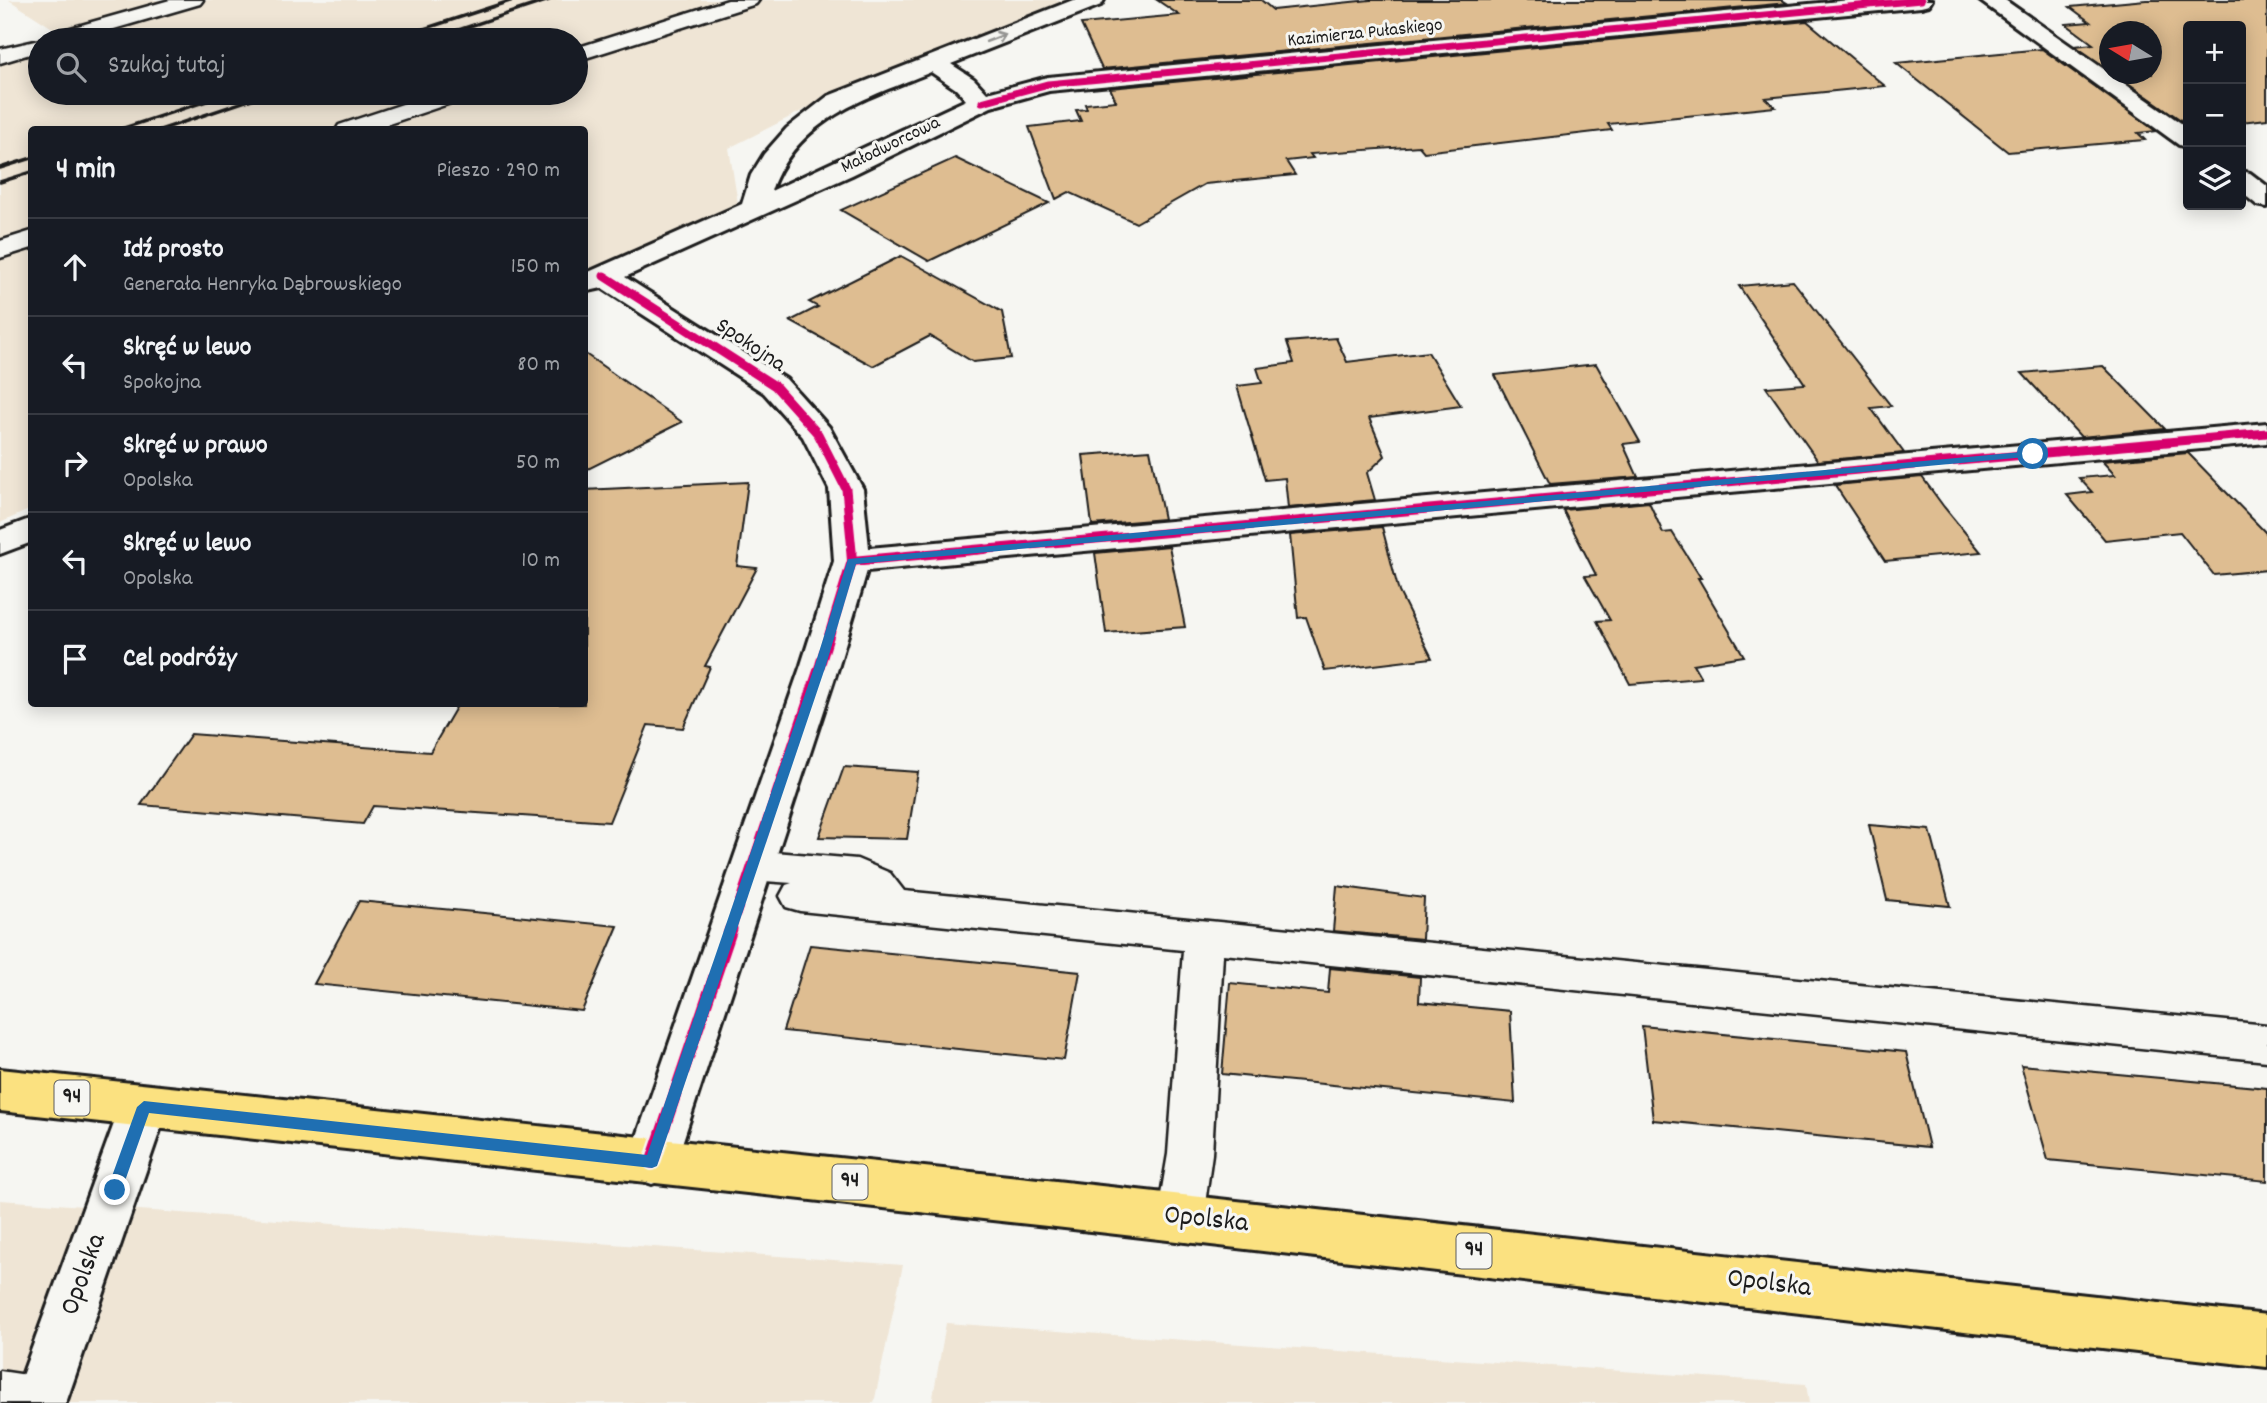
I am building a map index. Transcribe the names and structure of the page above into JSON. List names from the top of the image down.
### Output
{
  "streets": {
    "main road": ["94", "Opolska"],
    "street": ["Kazimierza Pułaskiego", "Małodworcowa", "Spokojna"]
  },
  "crossings": [
    ["Kazimierza Pułaskiego", "Małodworcowa"],
    ["Małodworcowa", "Spokojna"],
    ["Spokojna", "Opolska"]
  ],
  "north": "left",
  "page": {
    "map_buttons": ["+", "−"],
    "search": "Szukaj tutaj",
    "heading": ["4 min", "Pieszo · 290 m"],
    "list": [
      ["Idź prosto", "Generała Henryka Dąbrowskiego", "150 m"],
      ["Skręć w lewo", "Spokojna", "80 m"],
      ["Skręć w prawo", "Opolska", "50 m"],
      ["Skręć w lewo", "Opolska", "10 m"],
      "Cel podróży"
    ]
  }
}
